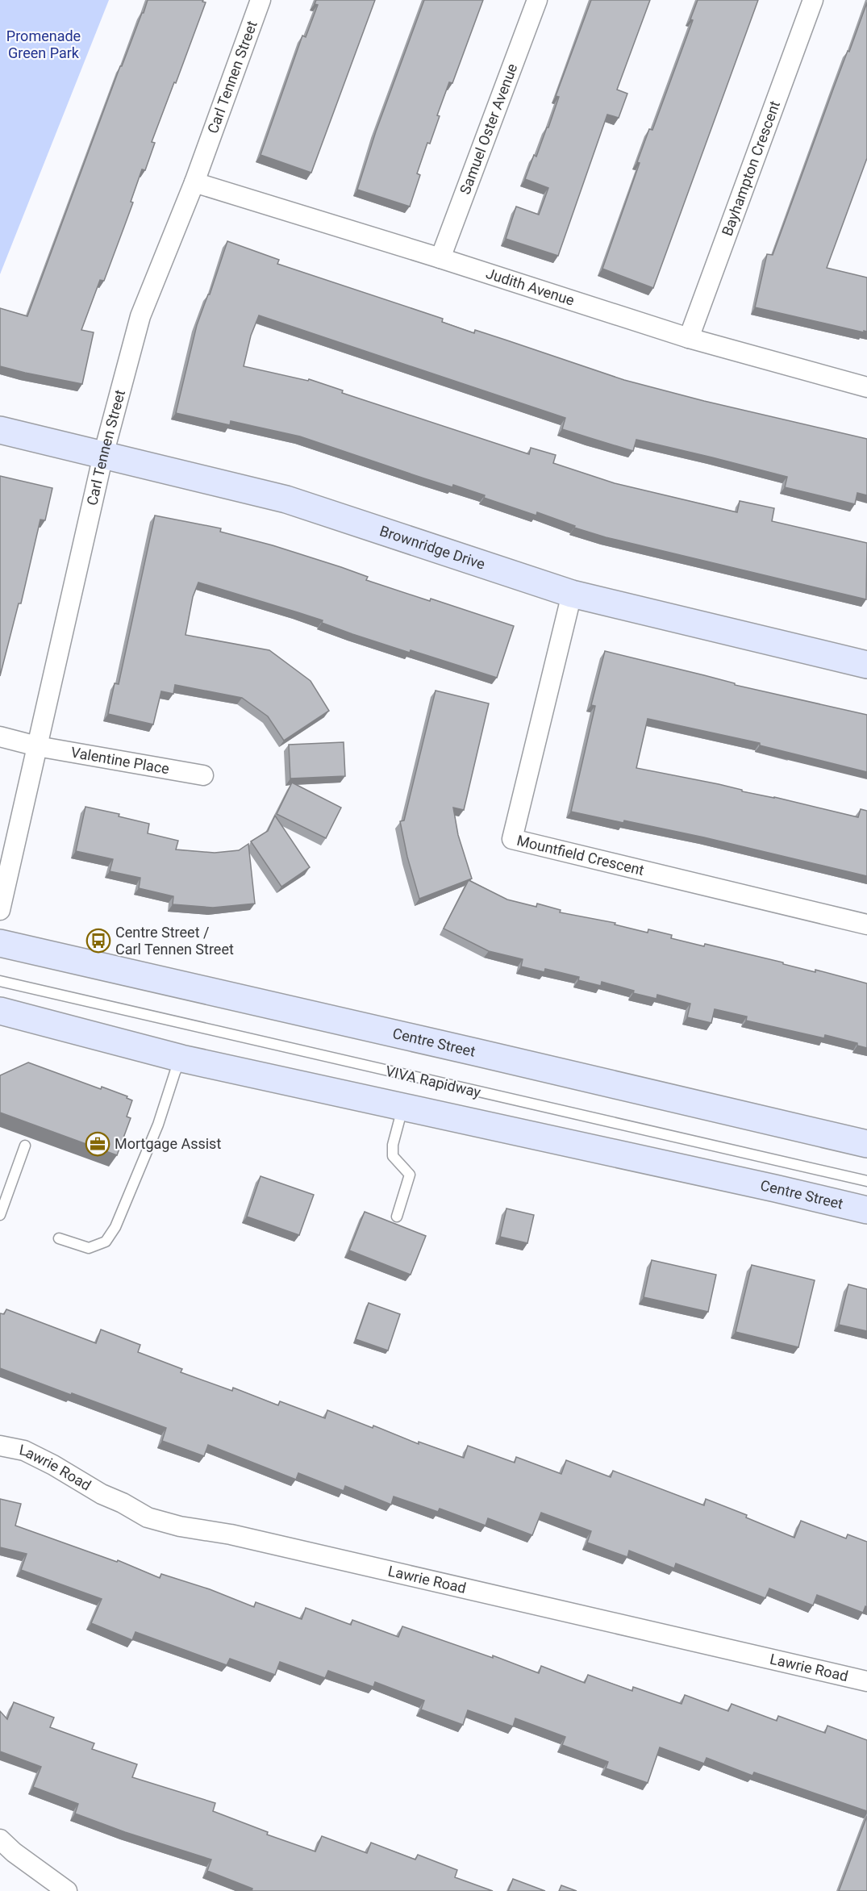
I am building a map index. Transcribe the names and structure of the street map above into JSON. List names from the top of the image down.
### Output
{
  "streets": {
    "main road": ["Brownridge Drive", "Centre Street"],
    "street": [
      "Carl Tennen Street",
      "Samuel Oster Avenue",
      "Bayhampton Crescent",
      "Judith Avenue",
      "Valentine Place",
      "Mountfield Crescent",
      "Lawrie Road"
    ],
    "lane": ["VIVA Rapidway"]
  },
  "crossings": [
    ["Carl Tennen Street", "Judith Avenue"],
    ["Carl Tennen Street", "Brownridge Drive"],
    ["Carl Tennen Street", "Valentine Place"],
    ["Samuel Oster Avenue", "Judith Avenue"],
    ["Bayhampton Crescent", "Judith Avenue"],
    ["Brownridge Drive", "Mountfield Crescent"]
  ],
  "parks": ["Promenade Green Park"],
  "places": {
    "bus stop": ["Centre Street / Carl Tennen Street"],
    "office": ["Mortgage Assist"]
  }
}
